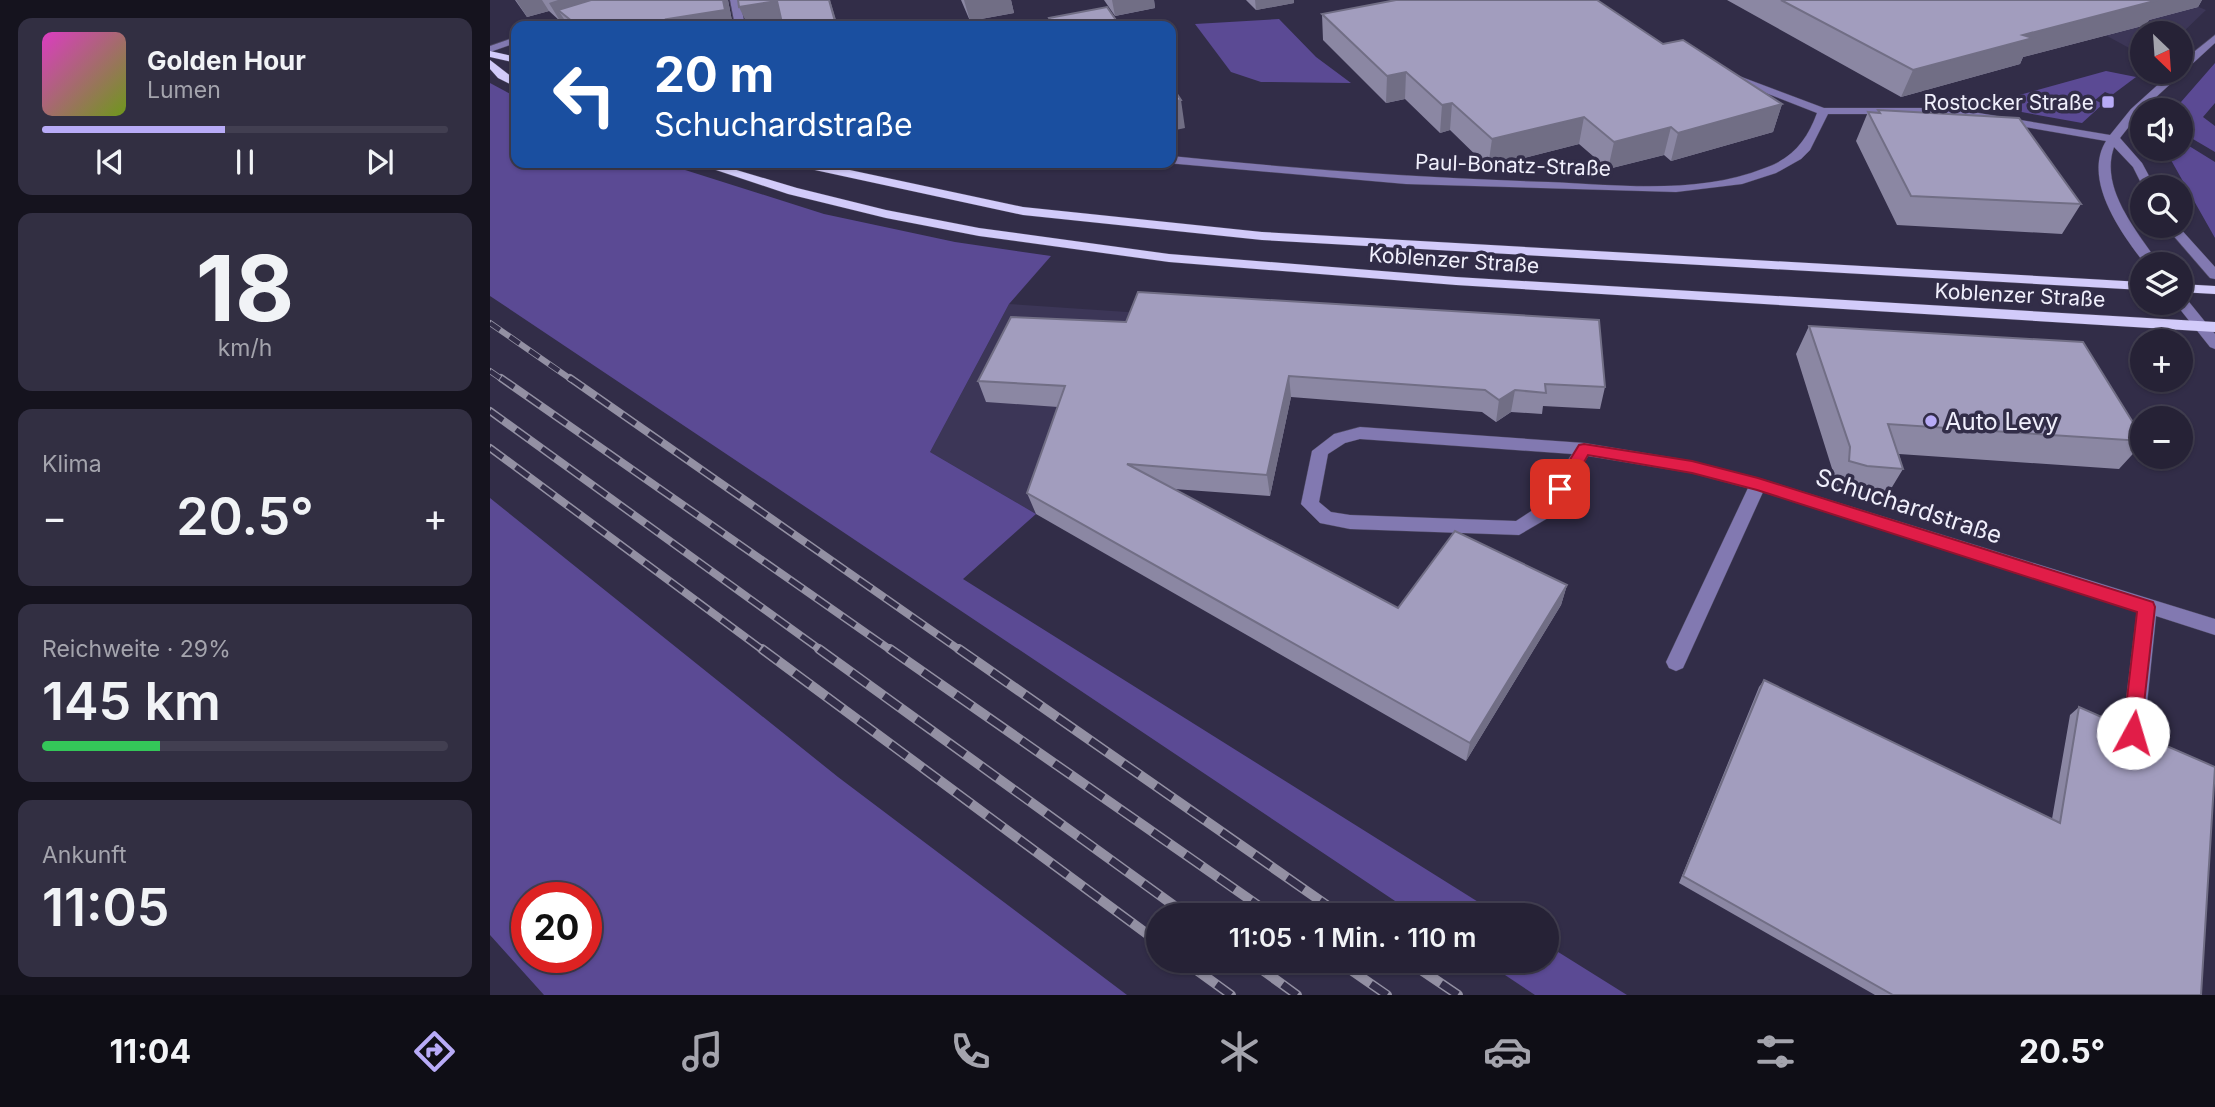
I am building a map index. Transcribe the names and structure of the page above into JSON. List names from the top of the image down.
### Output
{
  "streets": {
    "main road": ["Koblenzer Straße"],
    "street": ["Paul-Bonatz-Straße", "Schuchardstraße"]
  },
  "places": {
    "transit": ["Rostocker Straße"],
    "other": ["Auto Levy"]
  },
  "north": "bottom right",
  "page": {
    "map_buttons": ["+", "−"],
    "turn": ["20 m", "Schuchardstraße"],
    "song": ["Golden Hour", "Lumen"],
    "tile": [
      ["18", "km/h"],
      "Klima",
      ["Reichweite · 29%", "145 km"],
      ["Ankunft", "11:05"]
    ],
    "heat": ["−", "20.5°", "+"],
    "limit": "20",
    "trip": "11:05 · 1 Min. · 110 m",
    "tabs": ["11:04", "20.5°"]
  }
}
